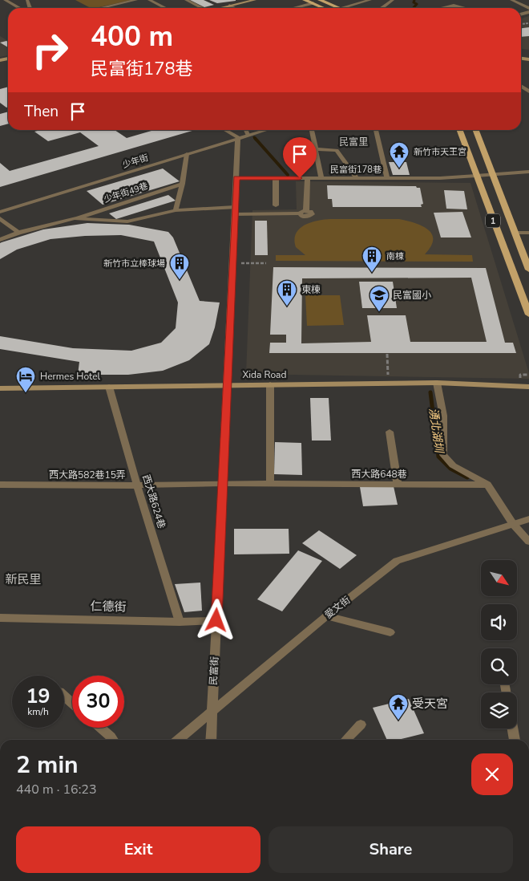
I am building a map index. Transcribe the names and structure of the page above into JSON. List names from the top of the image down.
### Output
{
  "streets": {
    "main road": ["1"],
    "street": [
      "少年街",
      "民富街178巷",
      "少年街49巷",
      "Xida Road",
      "西大路648巷",
      "西大路582巷15弄",
      "西大路624巷",
      "仁德街",
      "愛文街",
      "民富街"
    ]
  },
  "crossings": [
    ["少年街", "民富街"],
    ["民富街178巷", "1"],
    ["民富街178巷", "民富街"],
    ["Xida Road", "西大路624巷"],
    ["Xida Road", "民富街"],
    ["西大路648巷", "西大路582巷15弄"],
    ["西大路648巷", "民富街"],
    ["西大路582巷15弄", "西大路624巷"],
    ["西大路582巷15弄", "民富街"],
    ["西大路624巷", "仁德街"],
    ["仁德街", "民富街"],
    ["愛文街", "民富街"]
  ],
  "districts": ["民富里", "新民里"],
  "water": ["湧北湖圳"],
  "places": {
    "temple": ["新竹市天王宮", "受天宮"],
    "building": ["南棟", "新竹市立棒球場", "東棟"],
    "school or university": ["民富國小"],
    "hotel": ["Hermes Hotel"]
  },
  "north": "bottom right",
  "page": {
    "turn": ["400 m", "民富街178巷"],
    "then": "Then",
    "speed": "19 km/h",
    "limit": "30",
    "heading": ["2 min", "440 m · 16:23"],
    "buttons": ["Exit", "Share"]
  }
}
